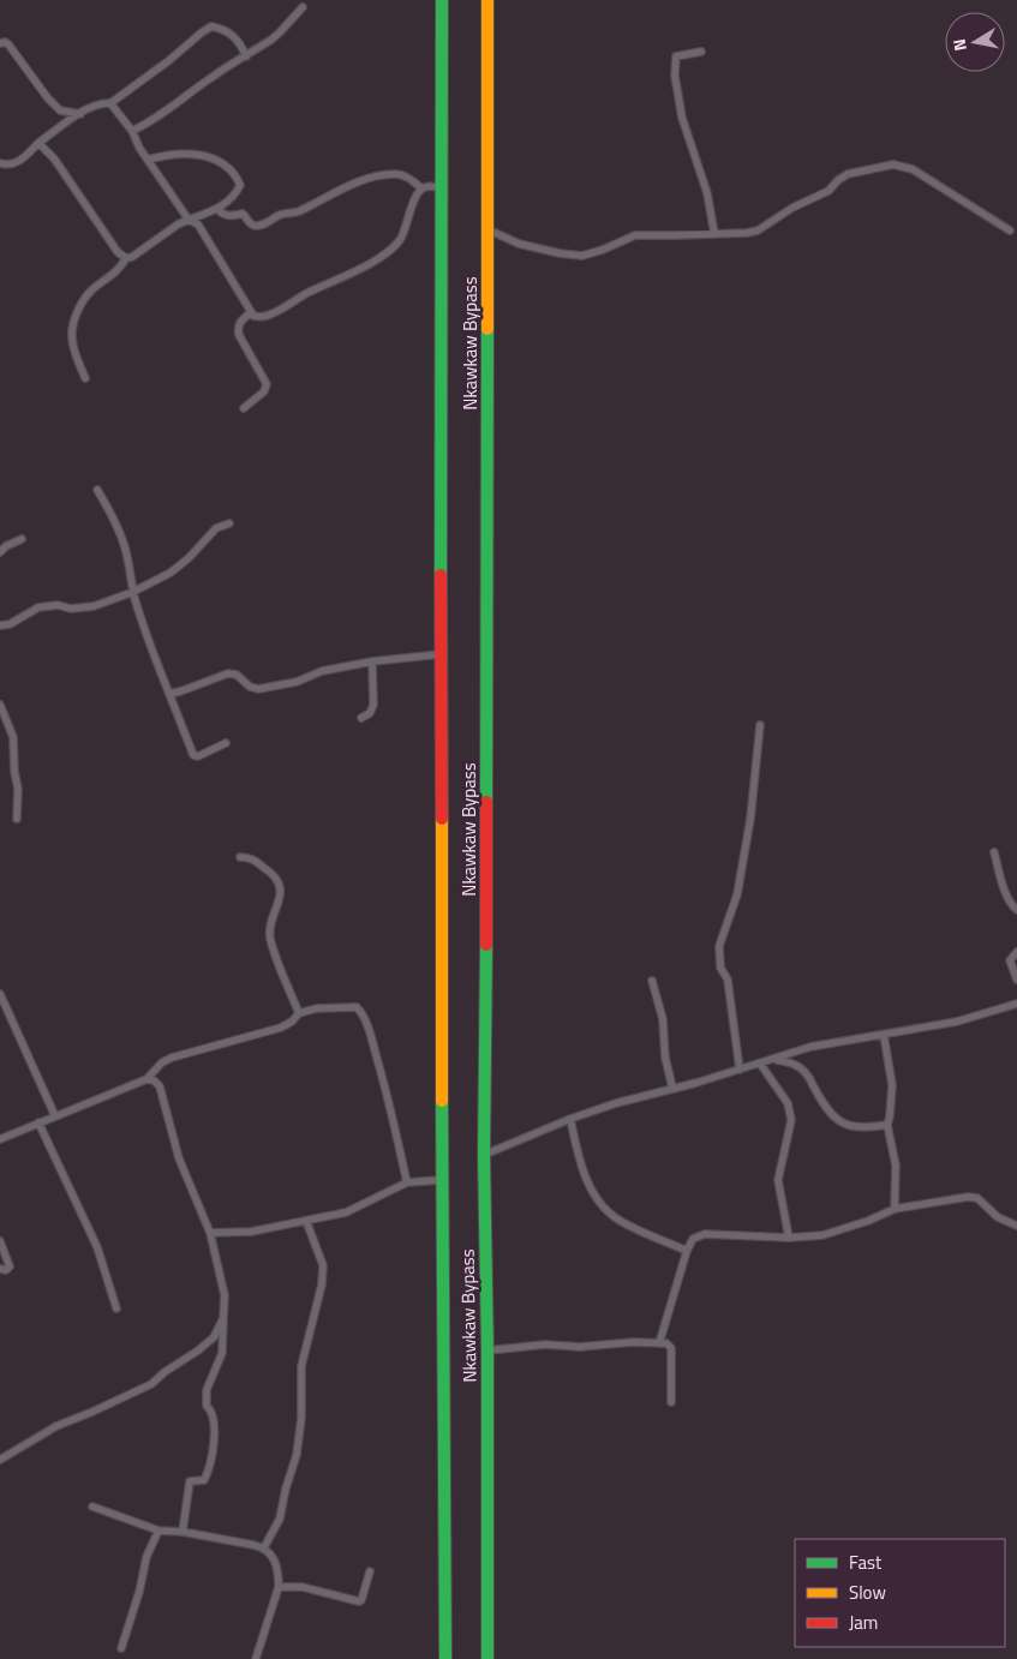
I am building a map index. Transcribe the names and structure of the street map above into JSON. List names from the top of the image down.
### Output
{
  "streets": {
    "highway": ["Nkawkaw Bypass"]
  },
  "legend": ["Fast", "Slow", "Jam"],
  "north": "left"
}
